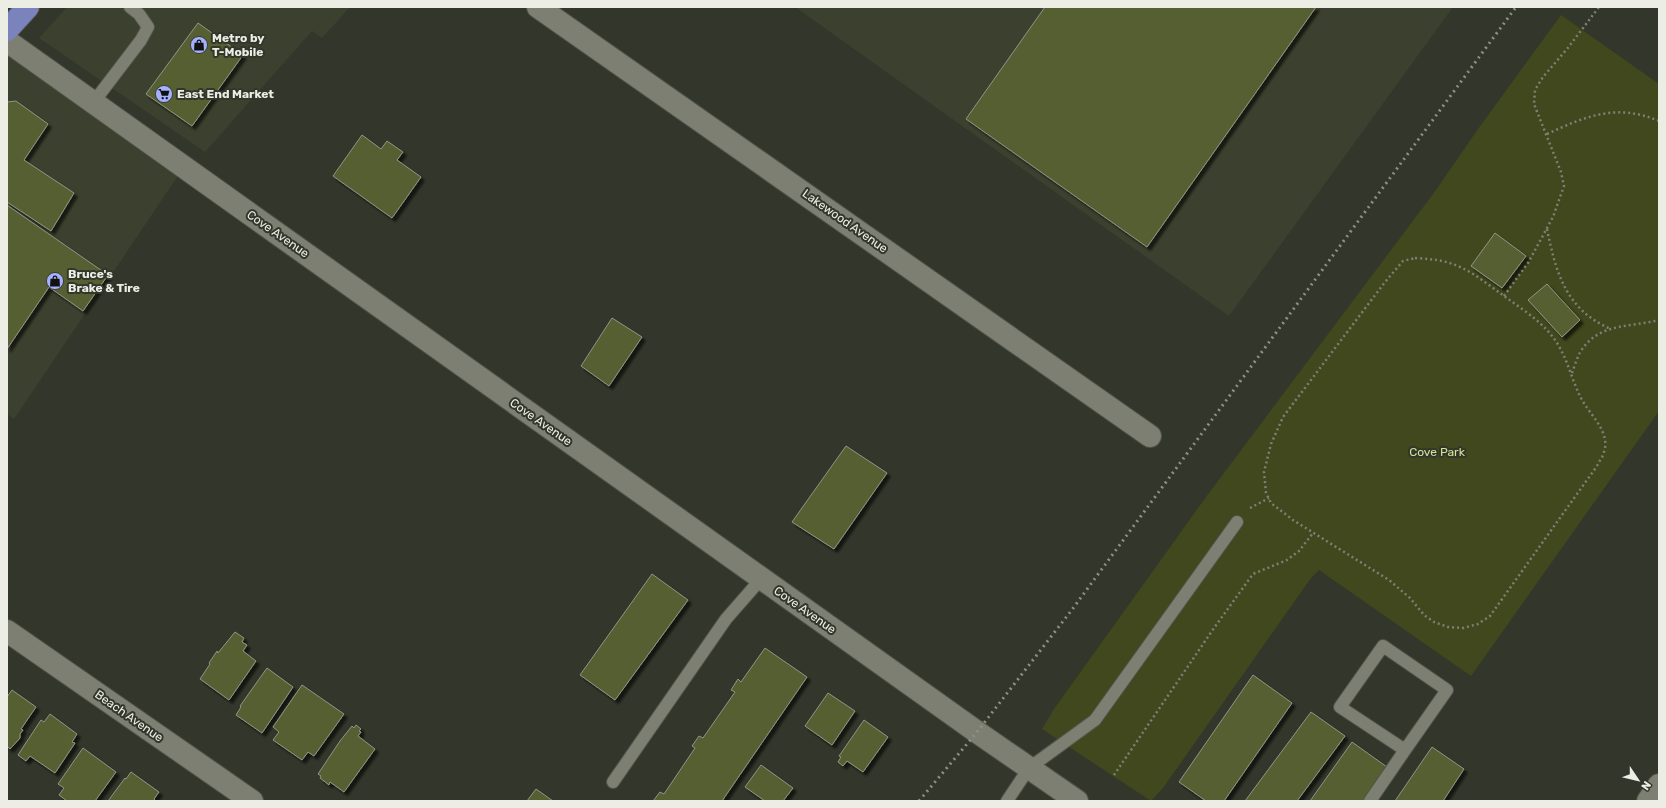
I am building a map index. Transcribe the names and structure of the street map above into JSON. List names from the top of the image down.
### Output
{
  "streets": {
    "street": ["Lakewood Avenue", "Cove Avenue", "Beach Avenue"]
  },
  "parks": ["Cove Park"],
  "places": {
    "shop": ["Metro by T-Mobile", "Bruce's Brake & Tire"],
    "supermarket": ["East End Market"]
  },
  "north": "bottom right"
}
